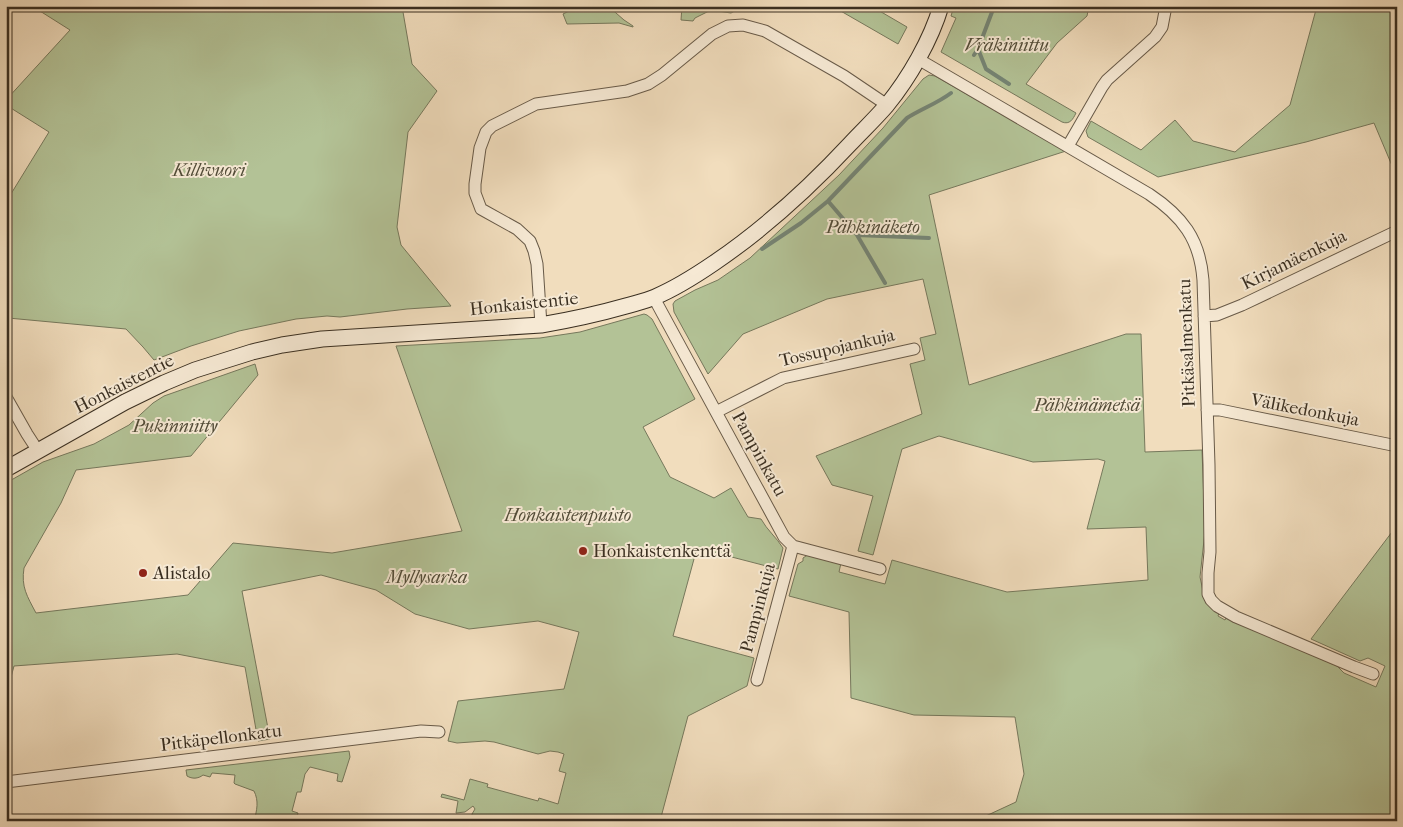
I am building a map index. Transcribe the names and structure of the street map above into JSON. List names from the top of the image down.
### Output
{
  "streets": {
    "street": [
      "Kirjamäenkuja",
      "Honkaistentie",
      "Pitkäsalmenkatu",
      "Tossupojankuja",
      "Välikedonkuja",
      "Pampinkatu",
      "Pampinkuja",
      "Pitkäpellonkatu"
    ]
  },
  "crossings": [
    ["Kirjamäenkuja", "Pitkäsalmenkatu"],
    ["Honkaistentie", "Pitkäsalmenkatu"],
    ["Honkaistentie", "Pampinkatu"],
    ["Pitkäsalmenkatu", "Välikedonkuja"],
    ["Tossupojankuja", "Pampinkatu"],
    ["Pampinkatu", "Pampinkuja"]
  ],
  "parks": [
    "Vräkiniittu",
    "Killivuori",
    "Pähkinäketo",
    "Pähkinämetsä",
    "Pukinniitty",
    "Honkaistenpuisto",
    "Myllysarka"
  ],
  "places": ["Honkaistenkenttä", "Alistalo"]
}
